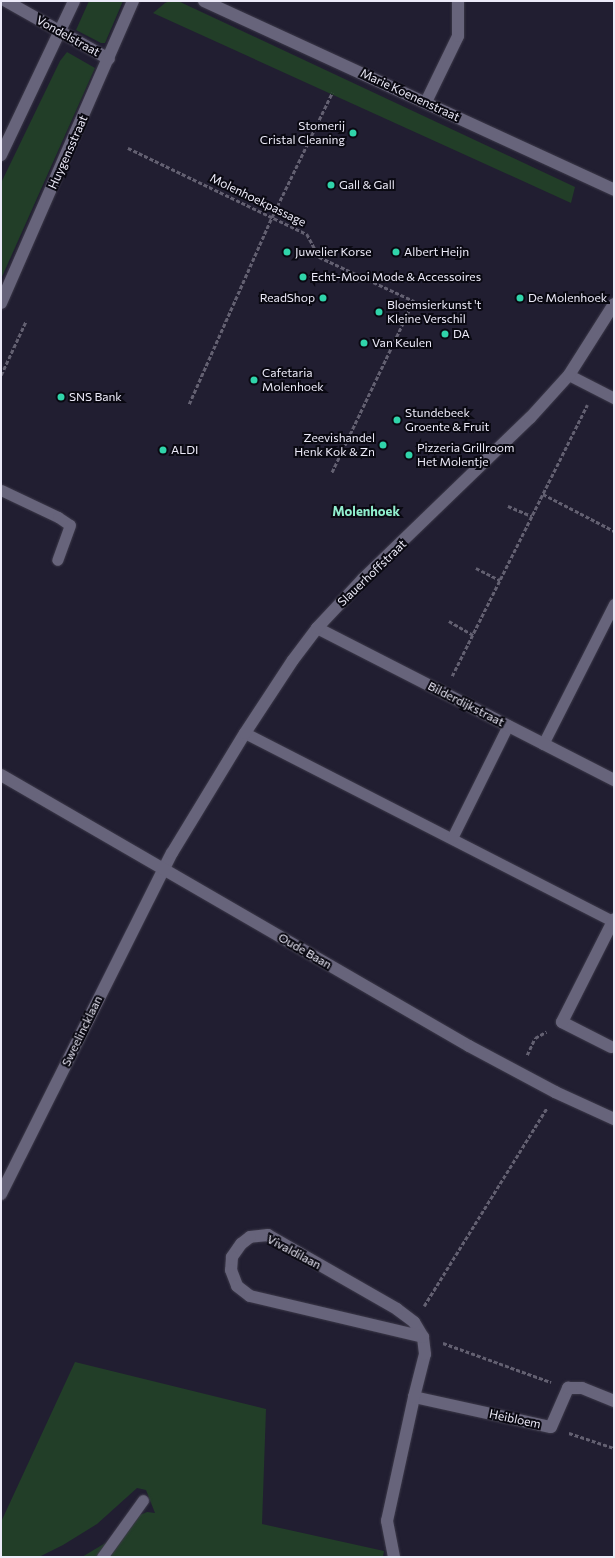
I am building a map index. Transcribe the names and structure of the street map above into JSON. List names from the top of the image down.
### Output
{
  "streets": {
    "street": [
      "Vondelstraat",
      "Marie Koenenstraat",
      "Huygensstraat",
      "Slauerhoffstraat",
      "Bilderdijkstraat",
      "Oude Baan",
      "Sweelincklaan",
      "Vivaldilaan",
      "Heibloem"
    ],
    "path": ["Molenhoekpassage"]
  },
  "crossings": [
    ["Vondelstraat", "Huygensstraat"],
    ["Slauerhoffstraat", "Bilderdijkstraat"],
    ["Slauerhoffstraat", "Oude Baan"],
    ["Slauerhoffstraat", "Sweelincklaan"],
    ["Oude Baan", "Sweelincklaan"],
    ["Vivaldilaan", "Heibloem"]
  ],
  "districts": ["Molenhoek"],
  "places": [
    "Stomerij Cristal Cleaning",
    "Gall & Gall",
    "Juwelier Korse",
    "Albert Heijn",
    "Echt-Mooi Mode & Accessoires",
    "ReadShop",
    "De Molenhoek",
    "Bloemsierkunst 't Kleine Verschil",
    "DA",
    "Van Keulen",
    "Cafetaria Molenhoek",
    "SNS Bank",
    "Stundebeek Groente & Fruit",
    "Zeevishandel Henk Kok & Zn",
    "ALDI",
    "Pizzeria Grillroom Het Molentje"
  ]
}
